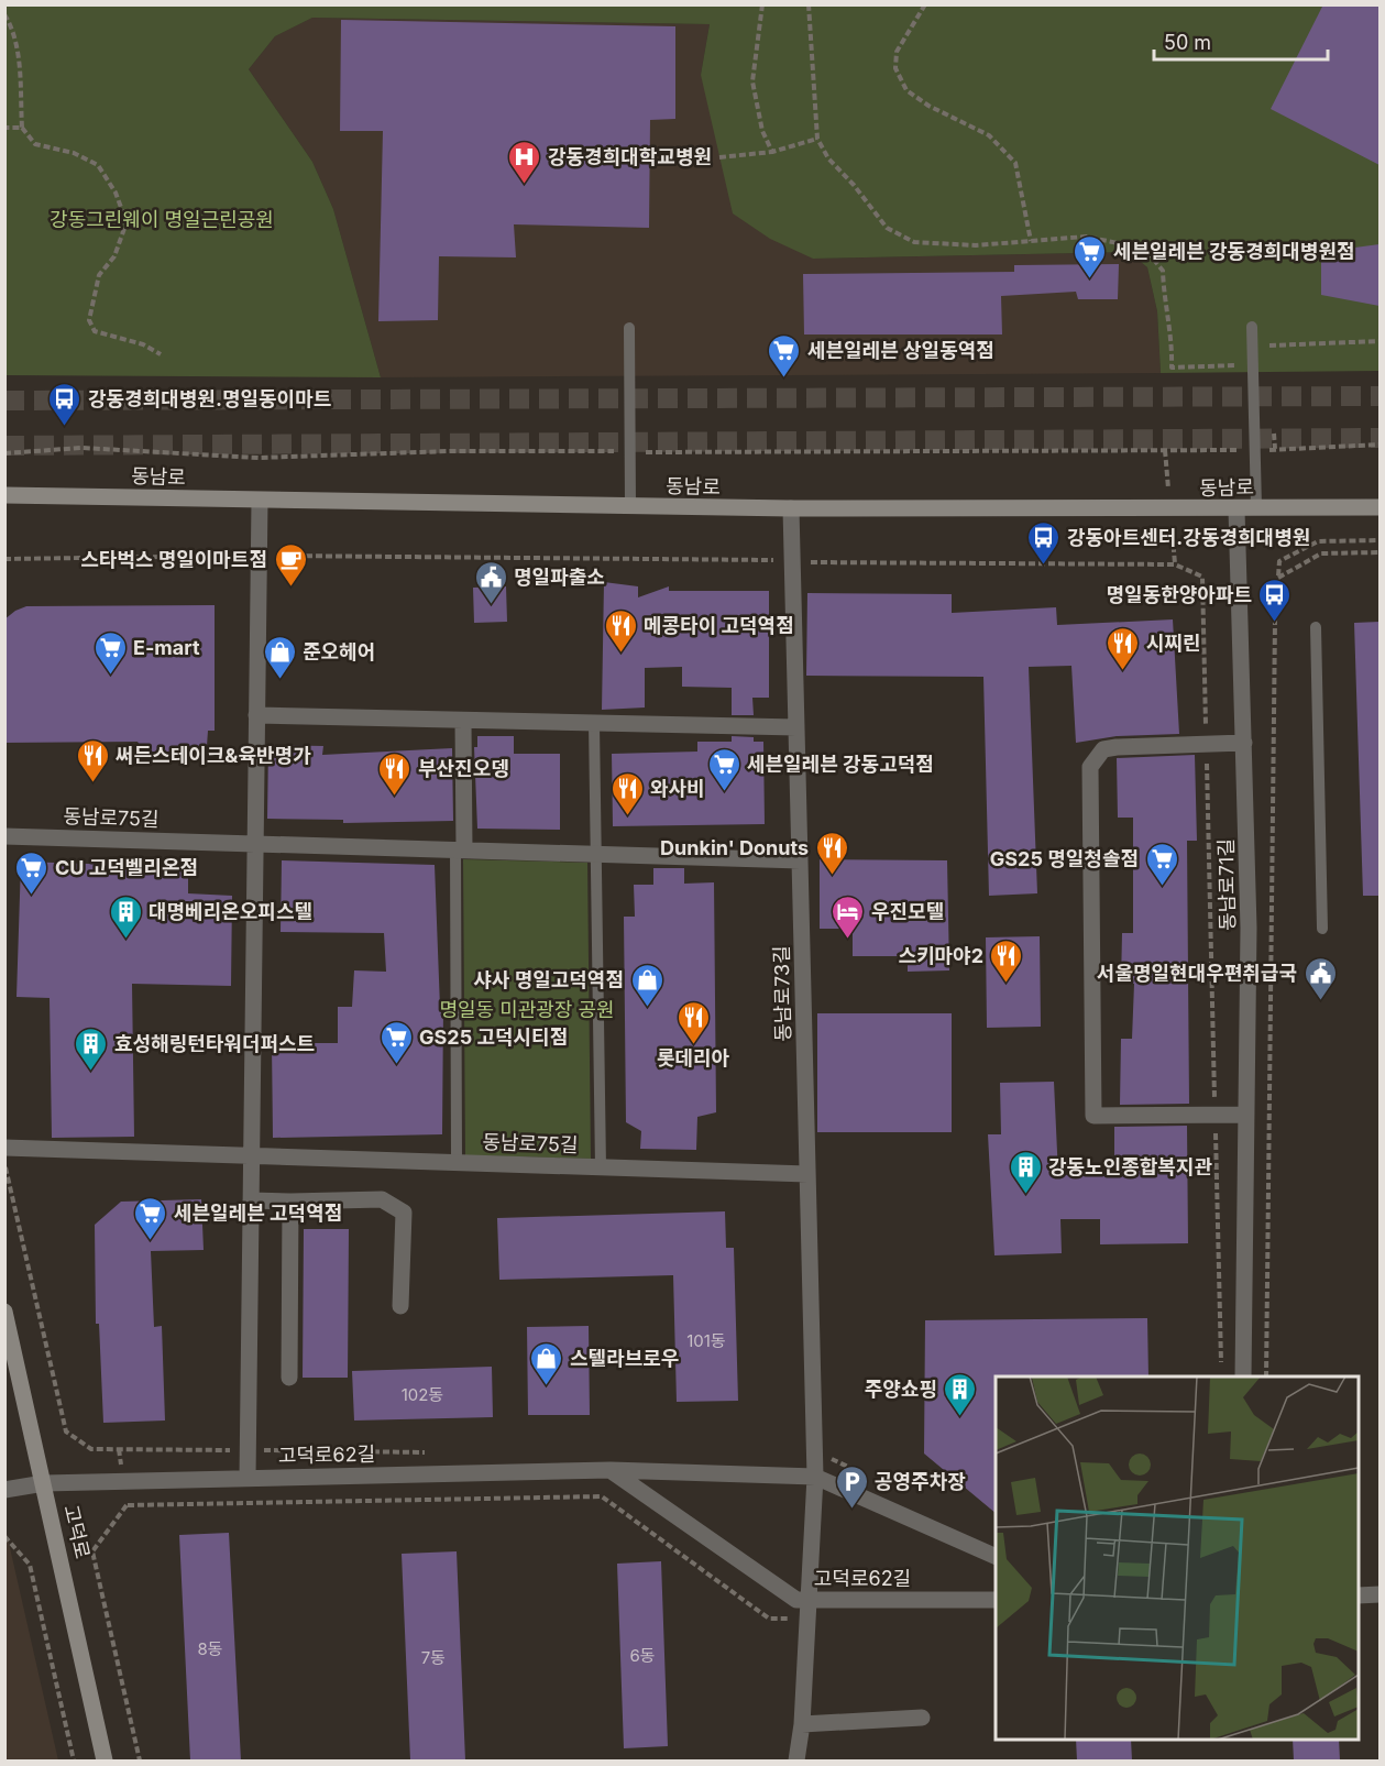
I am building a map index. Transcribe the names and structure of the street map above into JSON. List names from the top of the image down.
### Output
{
  "streets": {
    "main road": ["동남로", "고덕로"],
    "street": [
      "동남로75길",
      "동남로71길",
      "동남로73길",
      "고덕로62길"
    ]
  },
  "crossings": [
    ["동남로", "동남로71길"],
    ["동남로", "동남로73길"],
    ["동남로75길", "동남로73길"],
    ["동남로73길", "고덕로62길"],
    ["고덕로62길", "고덕로"]
  ],
  "parks": ["강동그린웨이 명일근린공원", "명일동 미관광장 공원"],
  "places": {
    "hospital": ["강동경희대학교병원"],
    "supermarket": [
      "세븐일레븐 강동경희대병원점",
      "세븐일레븐 상일동역점",
      "E-mart",
      "세븐일레븐 강동고덕점",
      "GS25 명일청솔점",
      "CU 고덕벨리온점",
      "GS25 고덕시티점",
      "세븐일레븐 고덕역점"
    ],
    "bus stop": ["강동경희대병원.명일동이마트", "강동아트센터.강동경희대병원", "명일동한양아파트"],
    "cafe": ["스타벅스 명일이마트점"],
    "public building": ["명일파출소", "서울명일현대우편취급국"],
    "restaurant": [
      "메콩타이 고덕역점",
      "시찌린",
      "써든스테이크&육반명가",
      "부산진오뎅",
      "와사비",
      "Dunkin' Donuts",
      "스키마야2",
      "롯데리아"
    ],
    "shop": ["준오헤어", "샤사 명일고덕역점", "스텔라브로우"],
    "building": [
      "대명베리온오피스텔",
      "효성해링턴타워더퍼스트",
      "강동노인종합복지관",
      "주양쇼핑"
    ],
    "hotel": ["우진모텔"],
    "parking": ["공영주차장"]
  },
  "house_numbers": [
    "101동",
    "102동",
    "8동",
    "6동",
    "7동"
  ],
  "scale_bar": "50 m"
}
